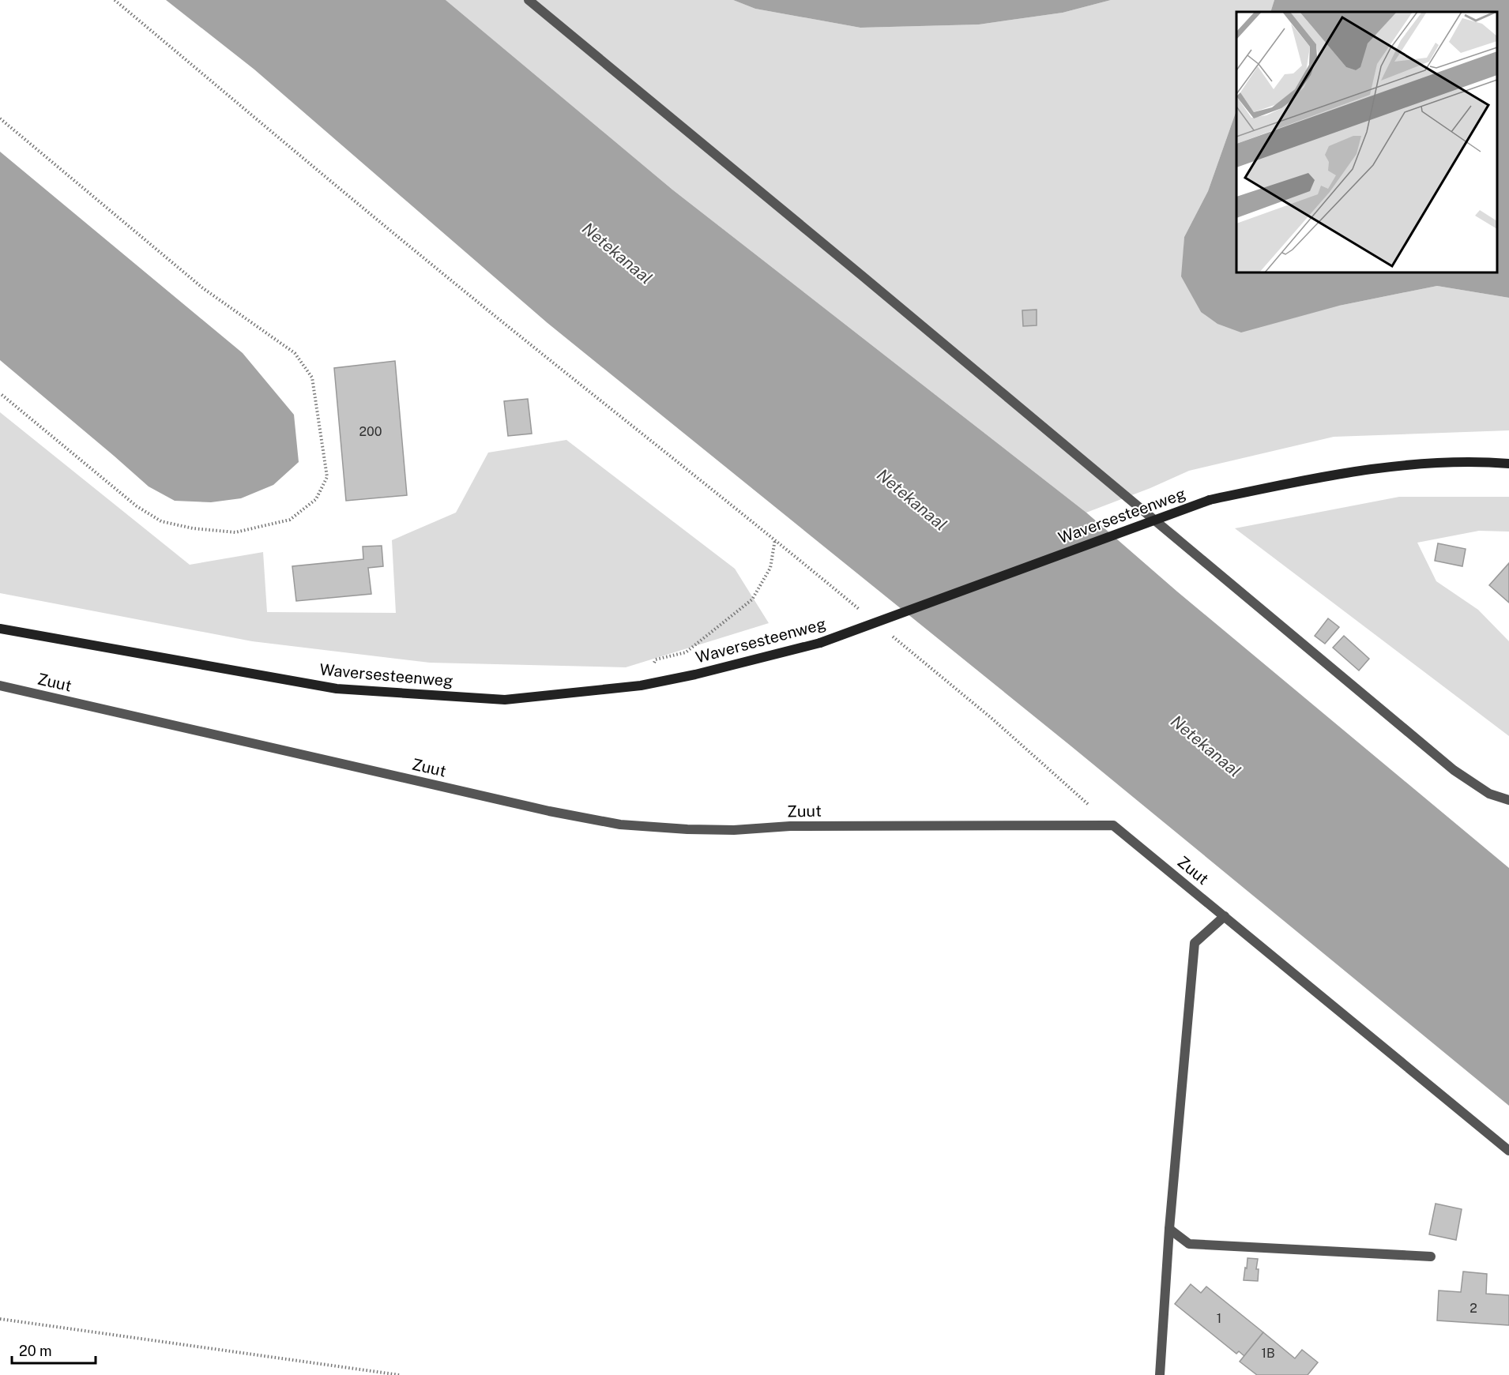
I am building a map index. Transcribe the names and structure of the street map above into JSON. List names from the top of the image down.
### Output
{
  "streets": {
    "main road": ["Waversesteenweg"],
    "street": ["Zuut"]
  },
  "water": ["Netekanaal"],
  "house_numbers": [
    "200",
    "2",
    "1",
    "1B"
  ],
  "scale_bar": "20 m"
}
